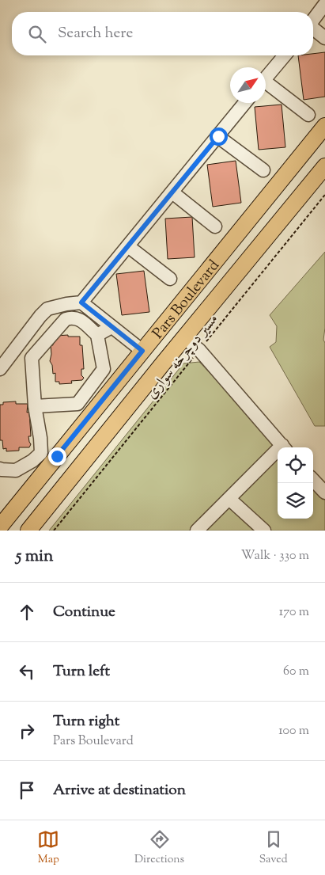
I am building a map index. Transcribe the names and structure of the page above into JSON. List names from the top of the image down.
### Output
{
  "streets": {
    "main road": ["Pars Boulevard"],
    "path": ["مسیر دوچرخه سواری"]
  },
  "north": "top right",
  "page": {
    "search": "Search here",
    "heading": ["5 min", "Walk · 330 m"],
    "list": [
      ["Continue", "170 m"],
      ["Turn left", "60 m"],
      ["Turn right", "Pars Boulevard", "100 m"],
      "Arrive at destination"
    ],
    "nav": ["Map", "Directions", "Saved"]
  }
}
